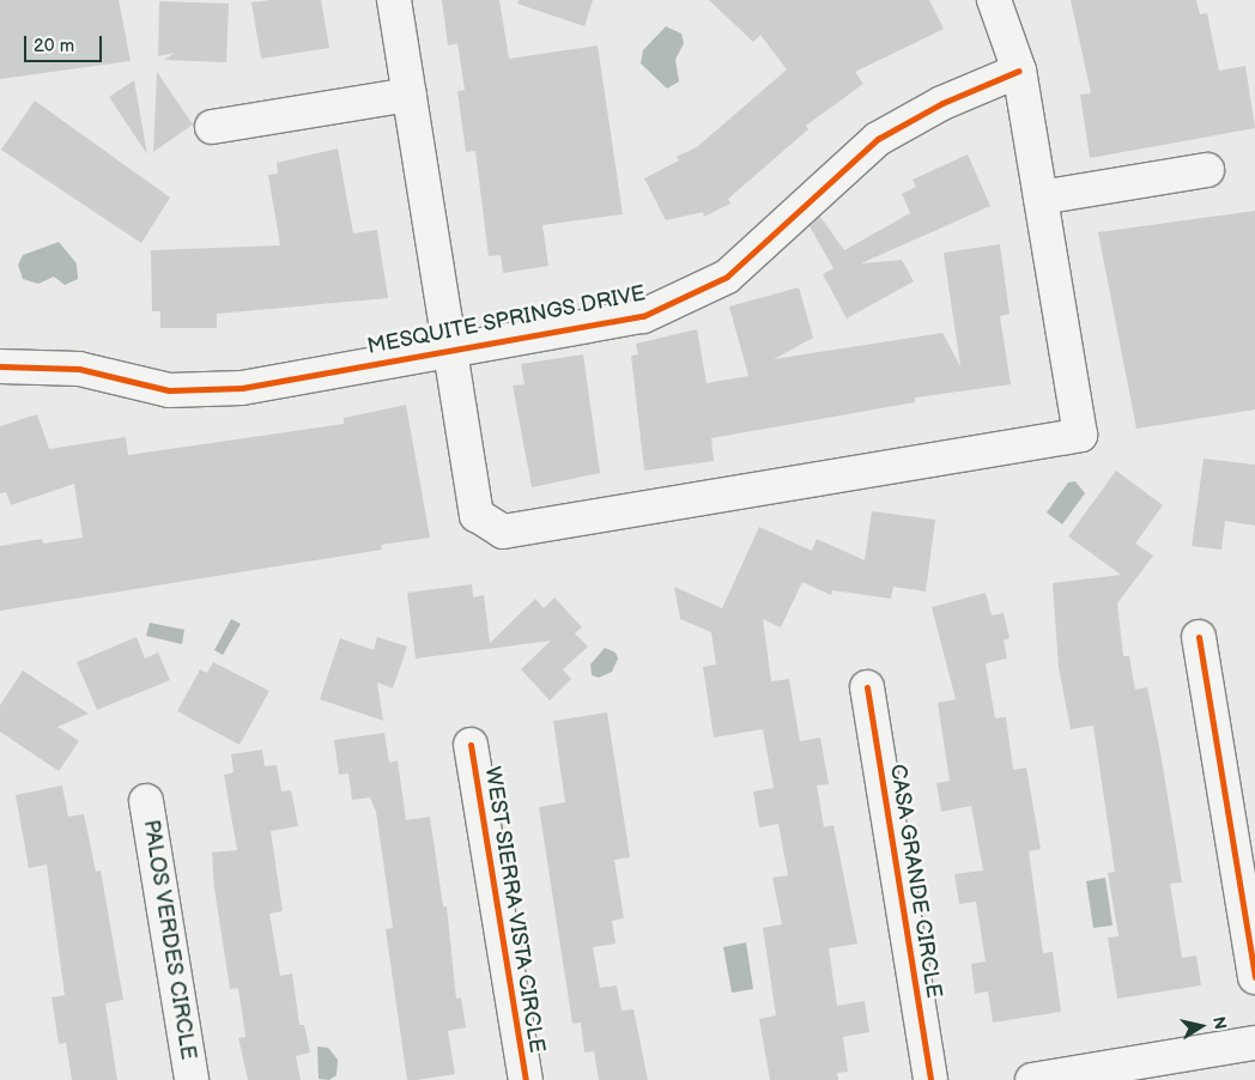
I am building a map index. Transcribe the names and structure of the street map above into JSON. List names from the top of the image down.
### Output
{
  "streets": {
    "street": [
      "MESQUITE SPRINGS DRIVE",
      "CASA GRANDE CIRCLE",
      "WEST SIERRA VISTA CIRCLE",
      "PALOS VERDES CIRCLE"
    ]
  },
  "scale_bar": "20 m",
  "north": "right"
}
